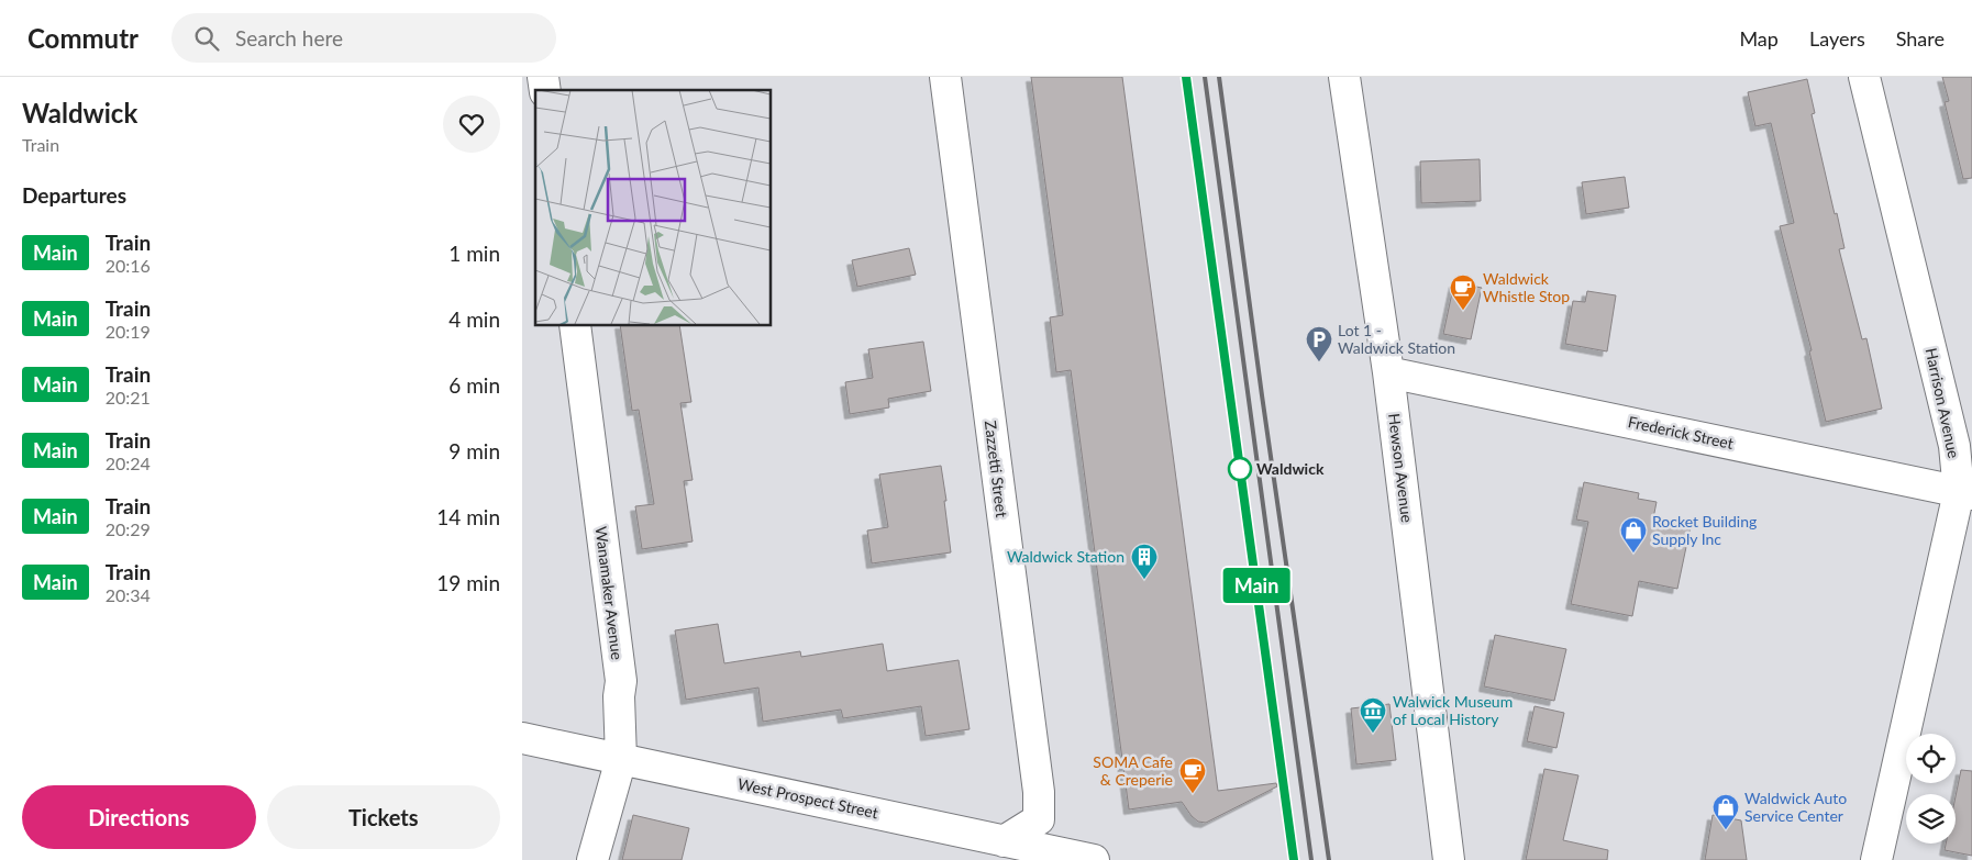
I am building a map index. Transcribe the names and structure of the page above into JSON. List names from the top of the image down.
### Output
{
  "streets": {
    "street": [
      "Harrison Avenue",
      "Frederick Street",
      "Hewson Avenue",
      "Zazzetti Street",
      "Wanamaker Avenue",
      "West Prospect Street"
    ]
  },
  "crossings": [
    ["Harrison Avenue", "Frederick Street"],
    ["Frederick Street", "Hewson Avenue"],
    ["Zazzetti Street", "West Prospect Street"],
    ["Wanamaker Avenue", "West Prospect Street"]
  ],
  "places": {
    "cafe": ["Waldwick Whistle Stop", "SOMA Cafe & Creperie"],
    "parking": ["Lot 1 - Waldwick Station"],
    "other": ["Waldwick"],
    "shop": ["Rocket Building Supply Inc", "Waldwick Auto Service Center"],
    "building": ["Waldwick Station"],
    "museum": ["Walwick Museum of Local History"]
  },
  "page": {
    "header": "Commutr",
    "search": "Search here",
    "nav": ["Map", "Layers", "Share"],
    "heading": [
      ["Waldwick", "Train"],
      "Departures"
    ],
    "on_map": "Main",
    "list": [
      {
        "mark": "Main",
        "name": "Train",
        "note": "20:16",
        "value": "1 min"
      },
      {
        "mark": "Main",
        "name": "Train",
        "note": "20:19",
        "value": "4 min"
      },
      {
        "mark": "Main",
        "name": "Train",
        "note": "20:21",
        "value": "6 min"
      },
      {
        "mark": "Main",
        "name": "Train",
        "note": "20:24",
        "value": "9 min"
      },
      {
        "mark": "Main",
        "name": "Train",
        "note": "20:29",
        "value": "14 min"
      },
      {
        "mark": "Main",
        "name": "Train",
        "note": "20:34",
        "value": "19 min"
      }
    ],
    "buttons": ["Directions", "Tickets"]
  }
}
